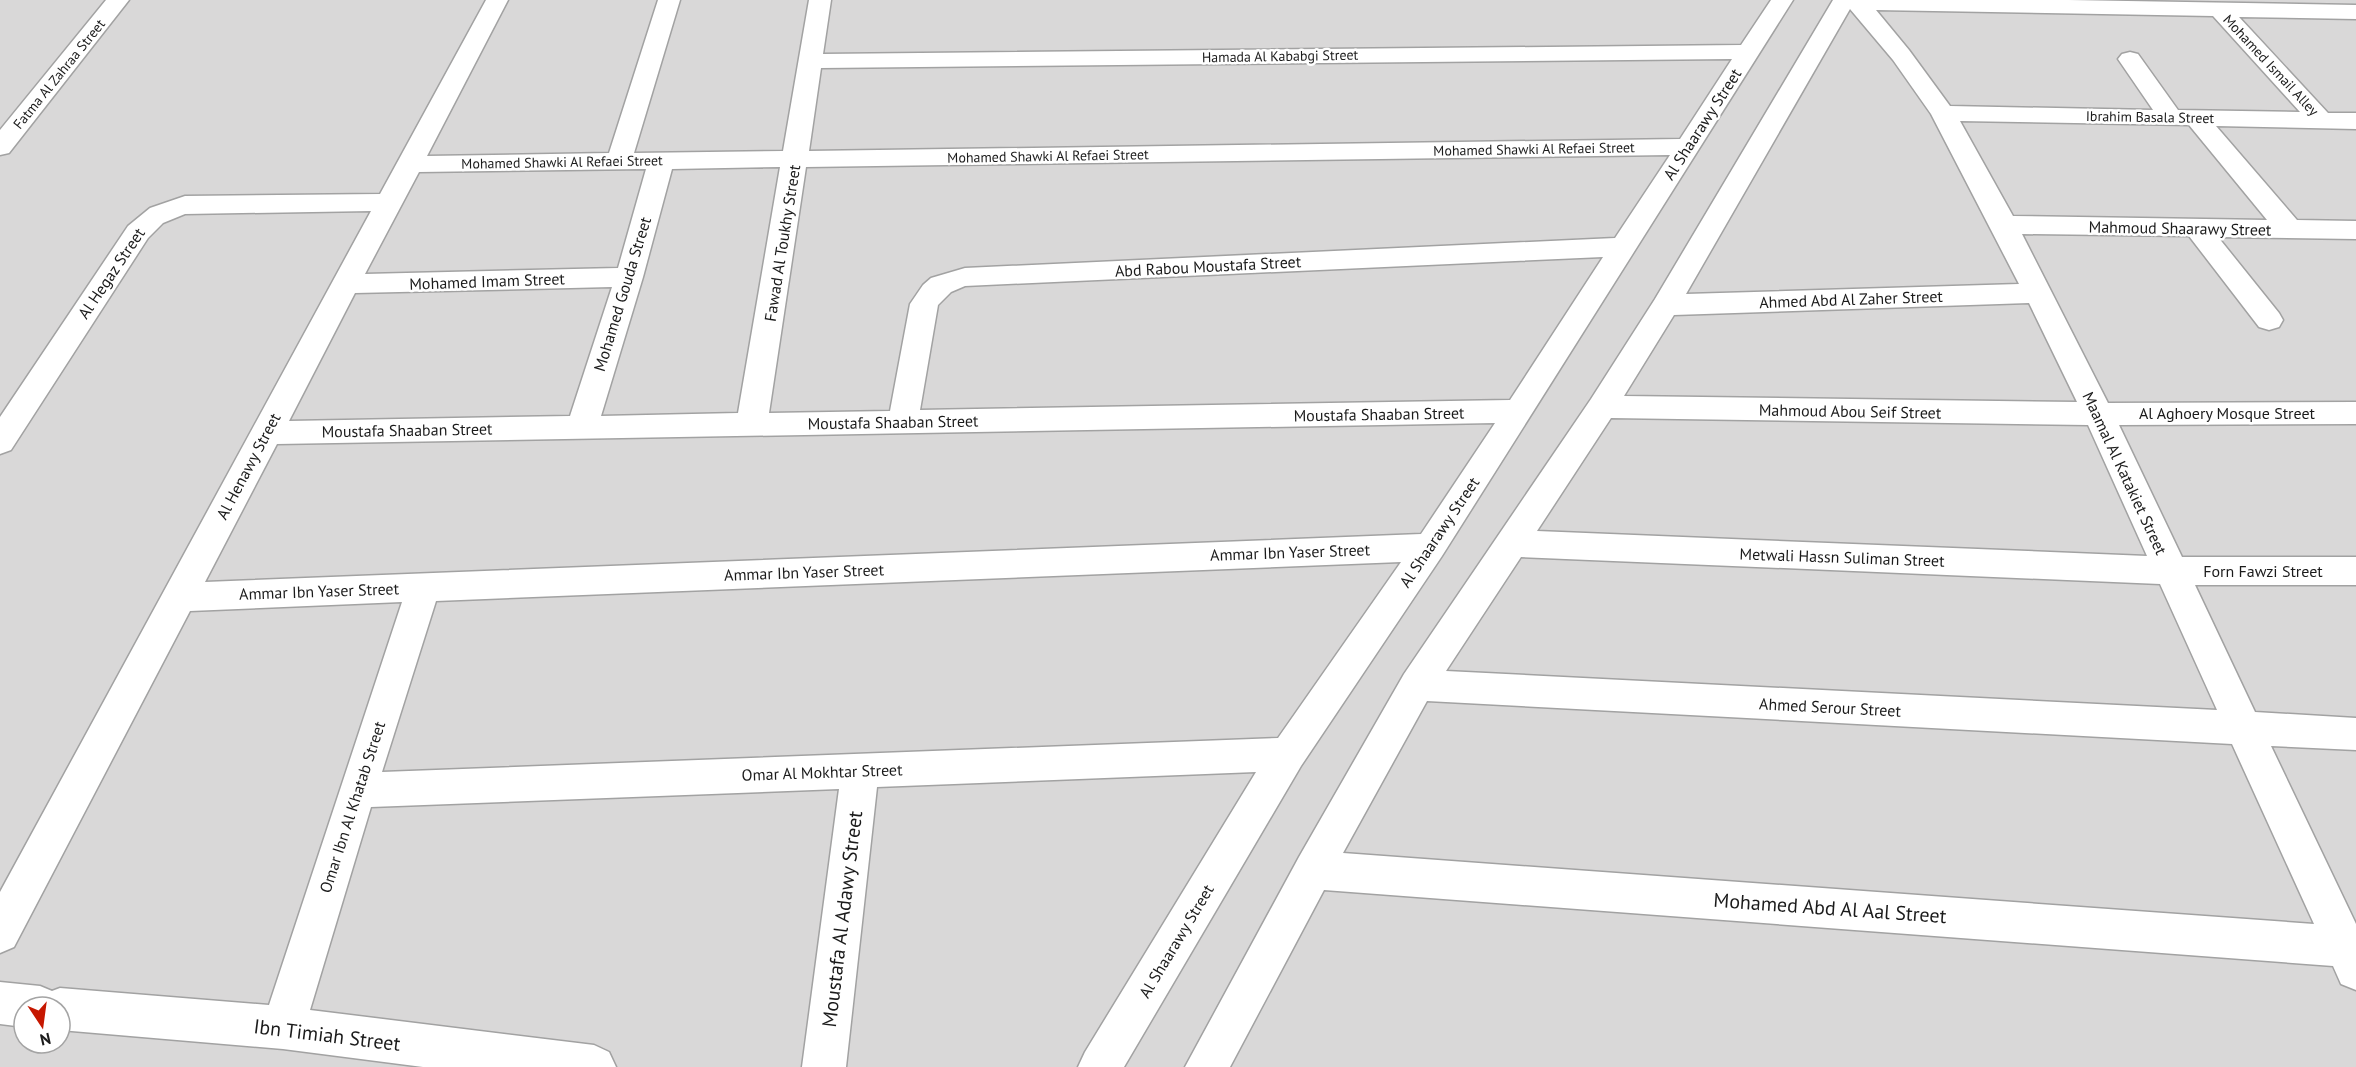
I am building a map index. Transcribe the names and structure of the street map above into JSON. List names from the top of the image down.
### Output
{
  "streets": {
    "street": [
      "Hamada Al Kababgi Street",
      "Mohamed Ismail Alley",
      "Fatma Al Zahraa Street",
      "Ibrahim Basala Street",
      "Al Shaarawy Street",
      "Mohamed Shawki Al Refaei Street",
      "Mahmoud Shaarawy Street",
      "Fawad Al Toukhy Street",
      "Abd Rabou Moustafa Street",
      "Al Hegaz Street",
      "Mohamed Imam Street",
      "Mohamed Gouda Street",
      "Ahmed Abd Al Zaher Street",
      "Mahmoud Abou Seif Street",
      "Al Aghoery Mosque Street",
      "Moustafa Shaaban Street",
      "Al Henawy Street",
      "Maamal Al Katakiet Street",
      "Ammar Ibn Yaser Street",
      "Metwali Hassn Suliman Street",
      "Forn Fawzi Street",
      "Ahmed Serour Street",
      "Omar Al Mokhtar Street",
      "Omar Ibn Al Khatab Street",
      "Mohamed Abd Al Aal Street",
      "Moustafa Al Adawy Street",
      "Ibn Timiah Street"
    ]
  },
  "crossings": [
    ["Hamada Al Kababgi Street", "Al Shaarawy Street"],
    ["Hamada Al Kababgi Street", "Fawad Al Toukhy Street"],
    ["Mohamed Ismail Alley", "Ibrahim Basala Street"],
    ["Ibrahim Basala Street", "Maamal Al Katakiet Street"],
    ["Al Shaarawy Street", "Mohamed Shawki Al Refaei Street"],
    ["Al Shaarawy Street", "Abd Rabou Moustafa Street"],
    ["Al Shaarawy Street", "Moustafa Shaaban Street"],
    ["Al Shaarawy Street", "Ammar Ibn Yaser Street"],
    ["Al Shaarawy Street", "Omar Al Mokhtar Street"],
    ["Mohamed Shawki Al Refaei Street", "Fawad Al Toukhy Street"],
    ["Mohamed Shawki Al Refaei Street", "Mohamed Gouda Street"],
    ["Mohamed Shawki Al Refaei Street", "Al Henawy Street"],
    ["Mahmoud Shaarawy Street", "Maamal Al Katakiet Street"],
    ["Fawad Al Toukhy Street", "Moustafa Shaaban Street"],
    ["Abd Rabou Moustafa Street", "Moustafa Shaaban Street"],
    ["Al Hegaz Street", "Al Henawy Street"],
    ["Mohamed Imam Street", "Mohamed Gouda Street"],
    ["Mohamed Imam Street", "Al Henawy Street"],
    ["Mohamed Gouda Street", "Moustafa Shaaban Street"],
    ["Ahmed Abd Al Zaher Street", "Maamal Al Katakiet Street"],
    ["Mahmoud Abou Seif Street", "Al Aghoery Mosque Street"],
    ["Mahmoud Abou Seif Street", "Maamal Al Katakiet Street"],
    ["Al Aghoery Mosque Street", "Maamal Al Katakiet Street"],
    ["Moustafa Shaaban Street", "Al Henawy Street"],
    ["Al Henawy Street", "Ammar Ibn Yaser Street"],
    ["Maamal Al Katakiet Street", "Metwali Hassn Suliman Street"],
    ["Maamal Al Katakiet Street", "Forn Fawzi Street"],
    ["Maamal Al Katakiet Street", "Ahmed Serour Street"],
    ["Maamal Al Katakiet Street", "Mohamed Abd Al Aal Street"],
    ["Ammar Ibn Yaser Street", "Omar Ibn Al Khatab Street"],
    ["Metwali Hassn Suliman Street", "Forn Fawzi Street"],
    ["Omar Al Mokhtar Street", "Omar Ibn Al Khatab Street"],
    ["Omar Al Mokhtar Street", "Moustafa Al Adawy Street"],
    ["Omar Ibn Al Khatab Street", "Ibn Timiah Street"]
  ],
  "north": "bottom"
}
